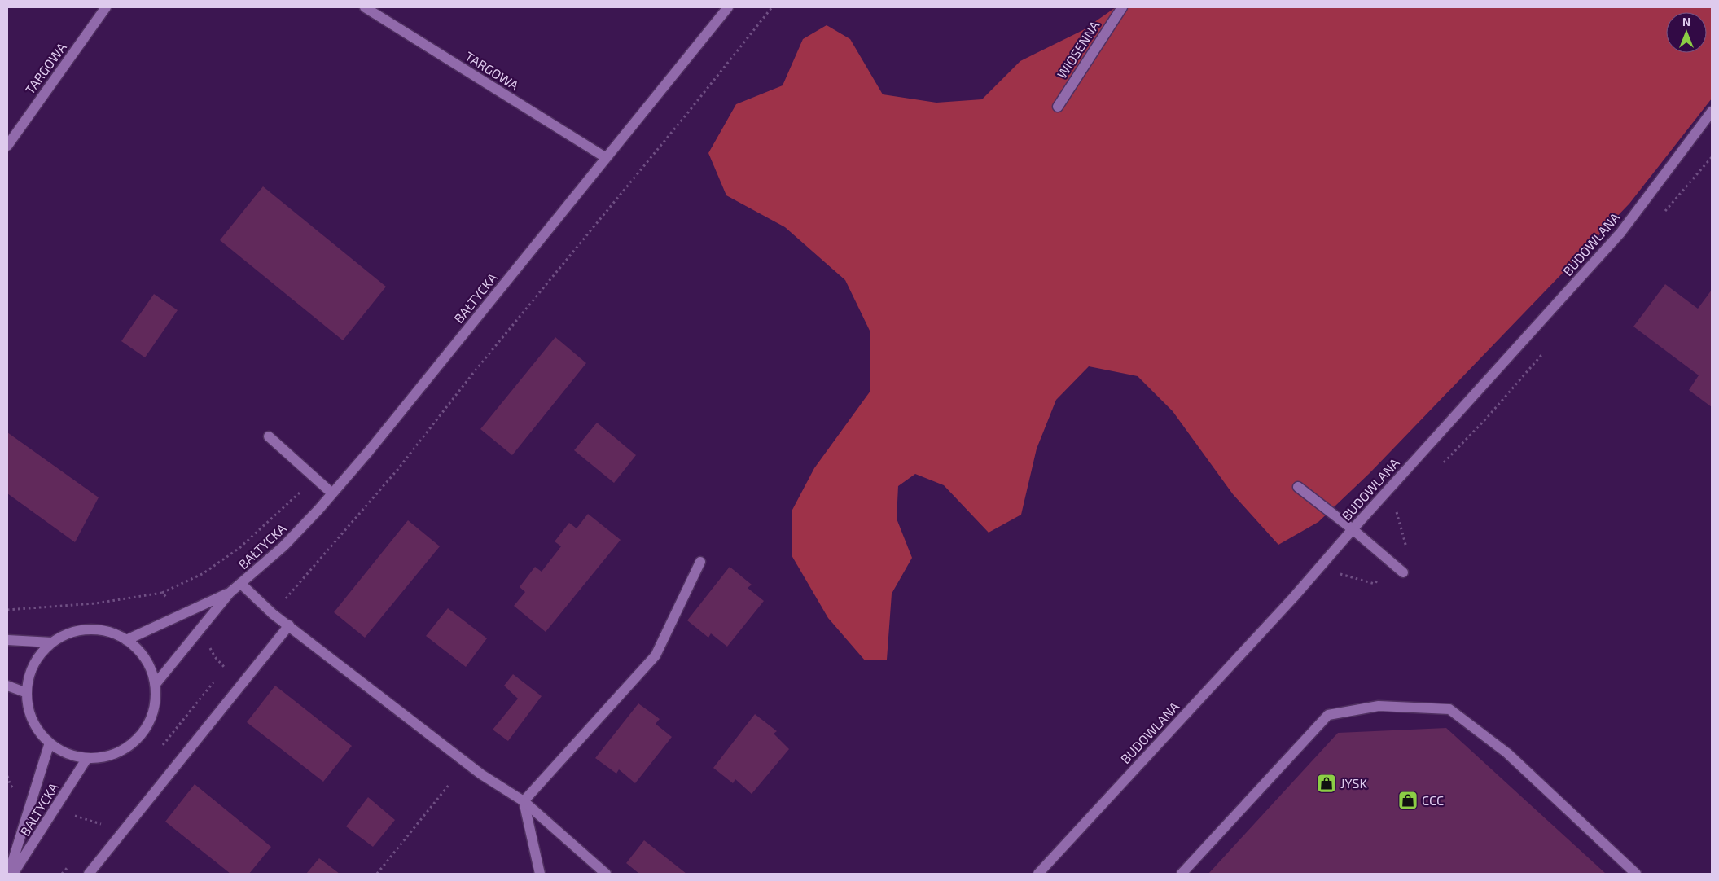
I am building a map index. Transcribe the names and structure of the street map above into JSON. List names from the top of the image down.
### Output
{
  "streets": {
    "street": [
      "WIOSENNA",
      "TARGOWA",
      "BUDOWLANA",
      "BAŁTYCKA"
    ]
  },
  "crossings": [
    ["TARGOWA", "BAŁTYCKA"]
  ],
  "places": {
    "shop": ["JYSK", "CCC"]
  },
  "north": "top"
}
